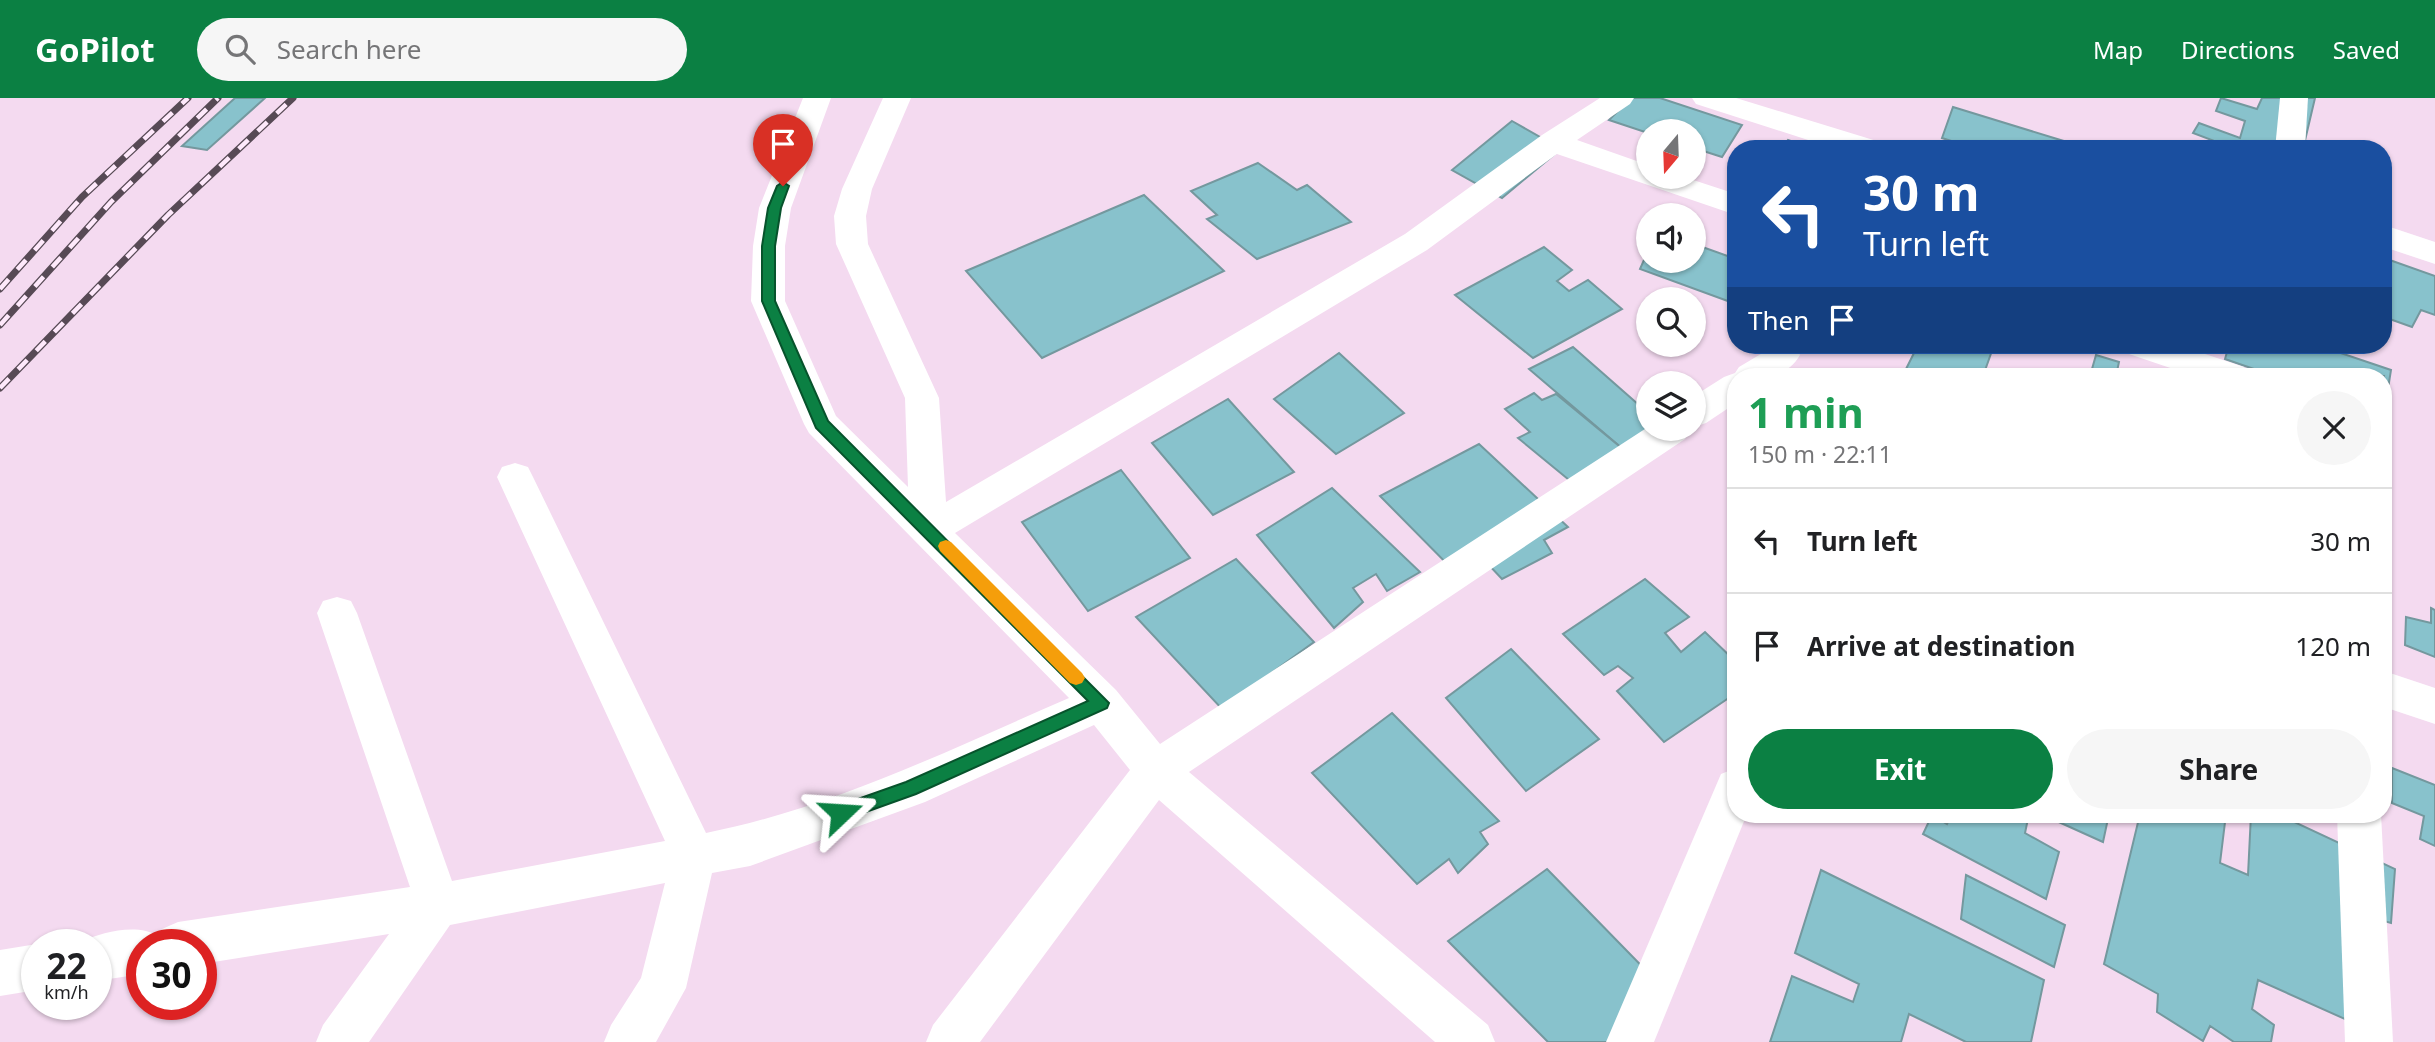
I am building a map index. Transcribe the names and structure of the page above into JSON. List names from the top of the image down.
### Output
{
  "north": "bottom",
  "page": {
    "header": "GoPilot",
    "search": "Search here",
    "nav": ["Map", "Directions", "Saved"],
    "turn": ["30 m", "Turn left"],
    "then": "Then",
    "heading": ["1 min", "150 m · 22:11"],
    "list": [
      {
        "name": "Turn left",
        "value": "30 m"
      },
      {
        "name": "Arrive at destination",
        "value": "120 m"
      }
    ],
    "buttons": ["Exit", "Share"],
    "speed": "22 km/h",
    "limit": "30"
  }
}
